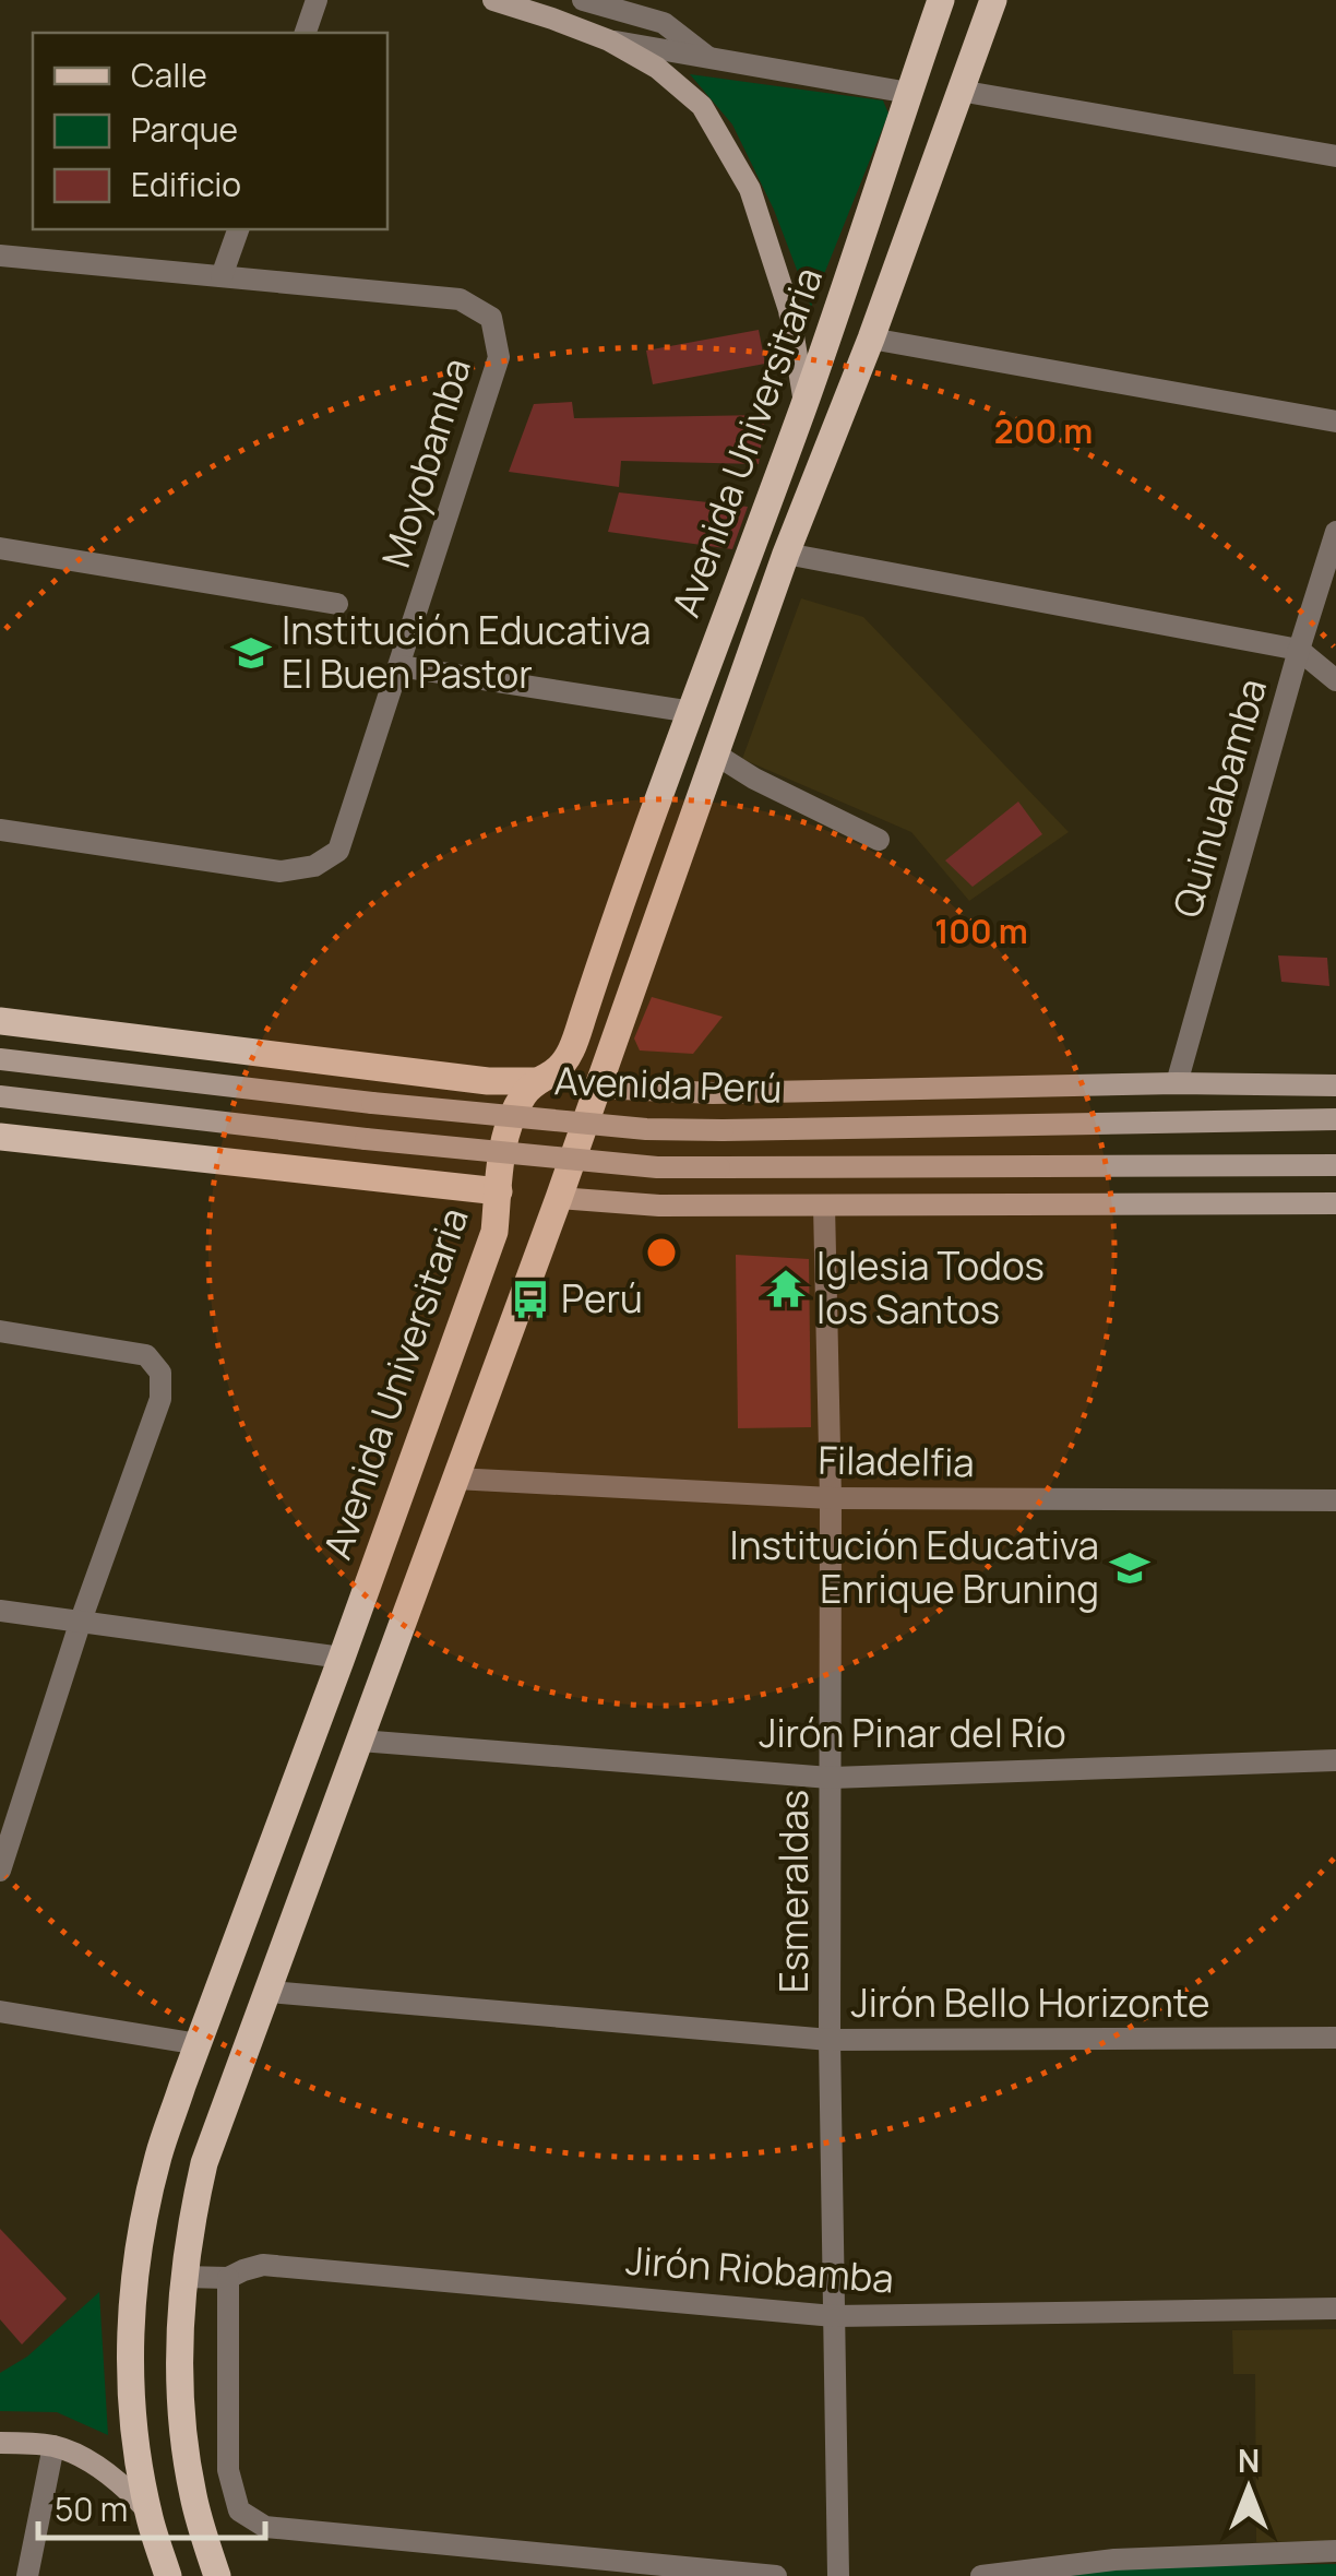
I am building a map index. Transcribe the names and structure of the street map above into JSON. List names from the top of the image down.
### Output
{
  "streets": {
    "main road": ["Avenida Universitaria", "Avenida Perú"],
    "street": [
      "Moyobamba",
      "Quinuabamba",
      "Filadelfia",
      "Jirón Pinar del Río",
      "Esmeraldas",
      "Jirón Bello Horizonte",
      "Jirón Riobamba"
    ]
  },
  "crossings": [
    ["Avenida Universitaria", "Avenida Perú"],
    ["Avenida Universitaria", "Filadelfia"],
    ["Avenida Universitaria", "Jirón Pinar del Río"],
    ["Avenida Universitaria", "Jirón Bello Horizonte"],
    ["Avenida Universitaria", "Jirón Riobamba"],
    ["Quinuabamba", "Avenida Perú"],
    ["Filadelfia", "Esmeraldas"],
    ["Jirón Pinar del Río", "Esmeraldas"],
    ["Esmeraldas", "Jirón Bello Horizonte"],
    ["Esmeraldas", "Jirón Riobamba"]
  ],
  "places": {
    "school or university": ["Institución Educativa El Buen Pastor", "Institución Educativa Enrique Bruning"],
    "temple": ["Iglesia Todos los Santos"],
    "bus stop": ["Perú"]
  },
  "legend": ["Calle", "Parque", "Edificio"],
  "scale_bar": "50 m",
  "north": "top",
  "rings": ["200 m", "100 m"]
}
